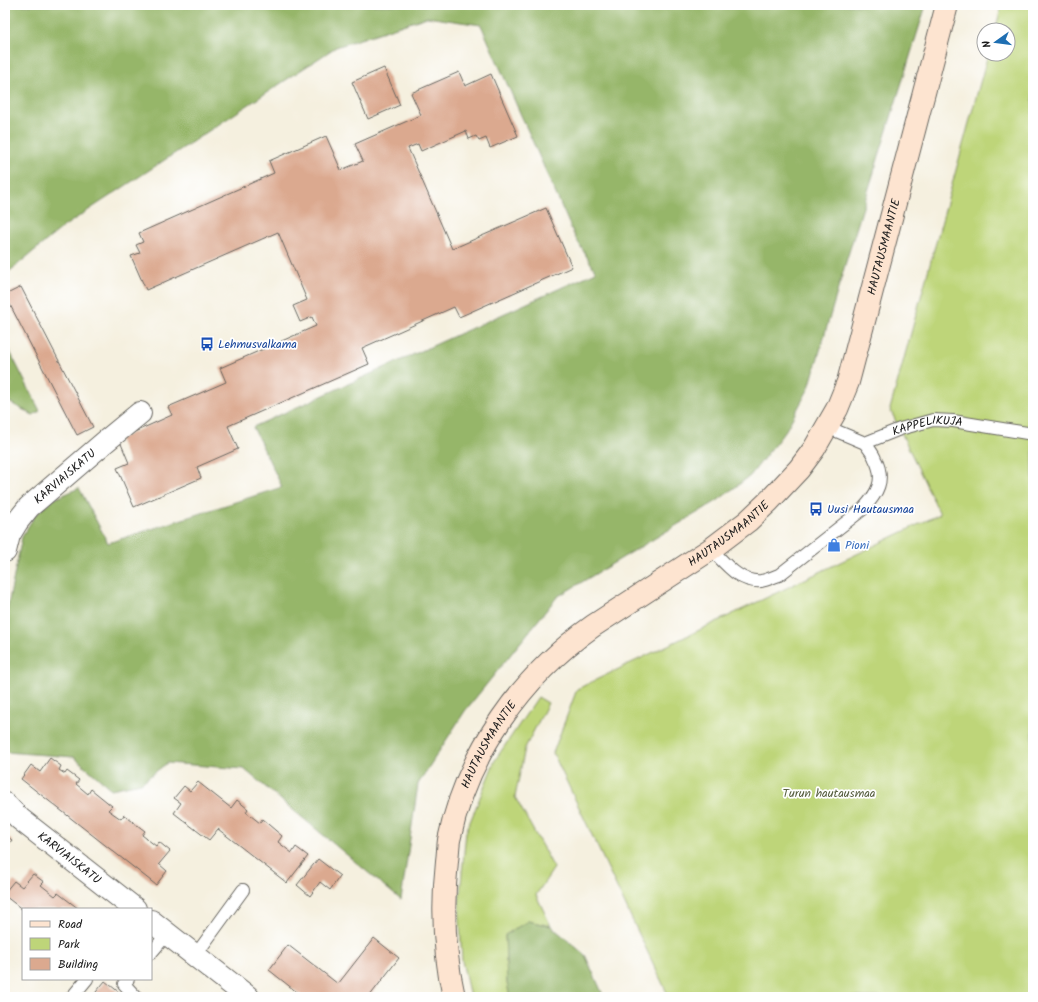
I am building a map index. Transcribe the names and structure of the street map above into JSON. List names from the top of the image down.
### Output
{
  "streets": {
    "street": ["HAUTAUSMAANTIE", "KARVIAISKATU"],
    "lane": ["KAPPELIKUJA"]
  },
  "parks": ["Turun hautausmaa"],
  "places": {
    "bus stop": ["Lehmusvalkama", "Uusi Hautausmaa"],
    "shop": ["Pioni"]
  },
  "legend": ["Road", "Park", "Building"],
  "north": "left"
}
